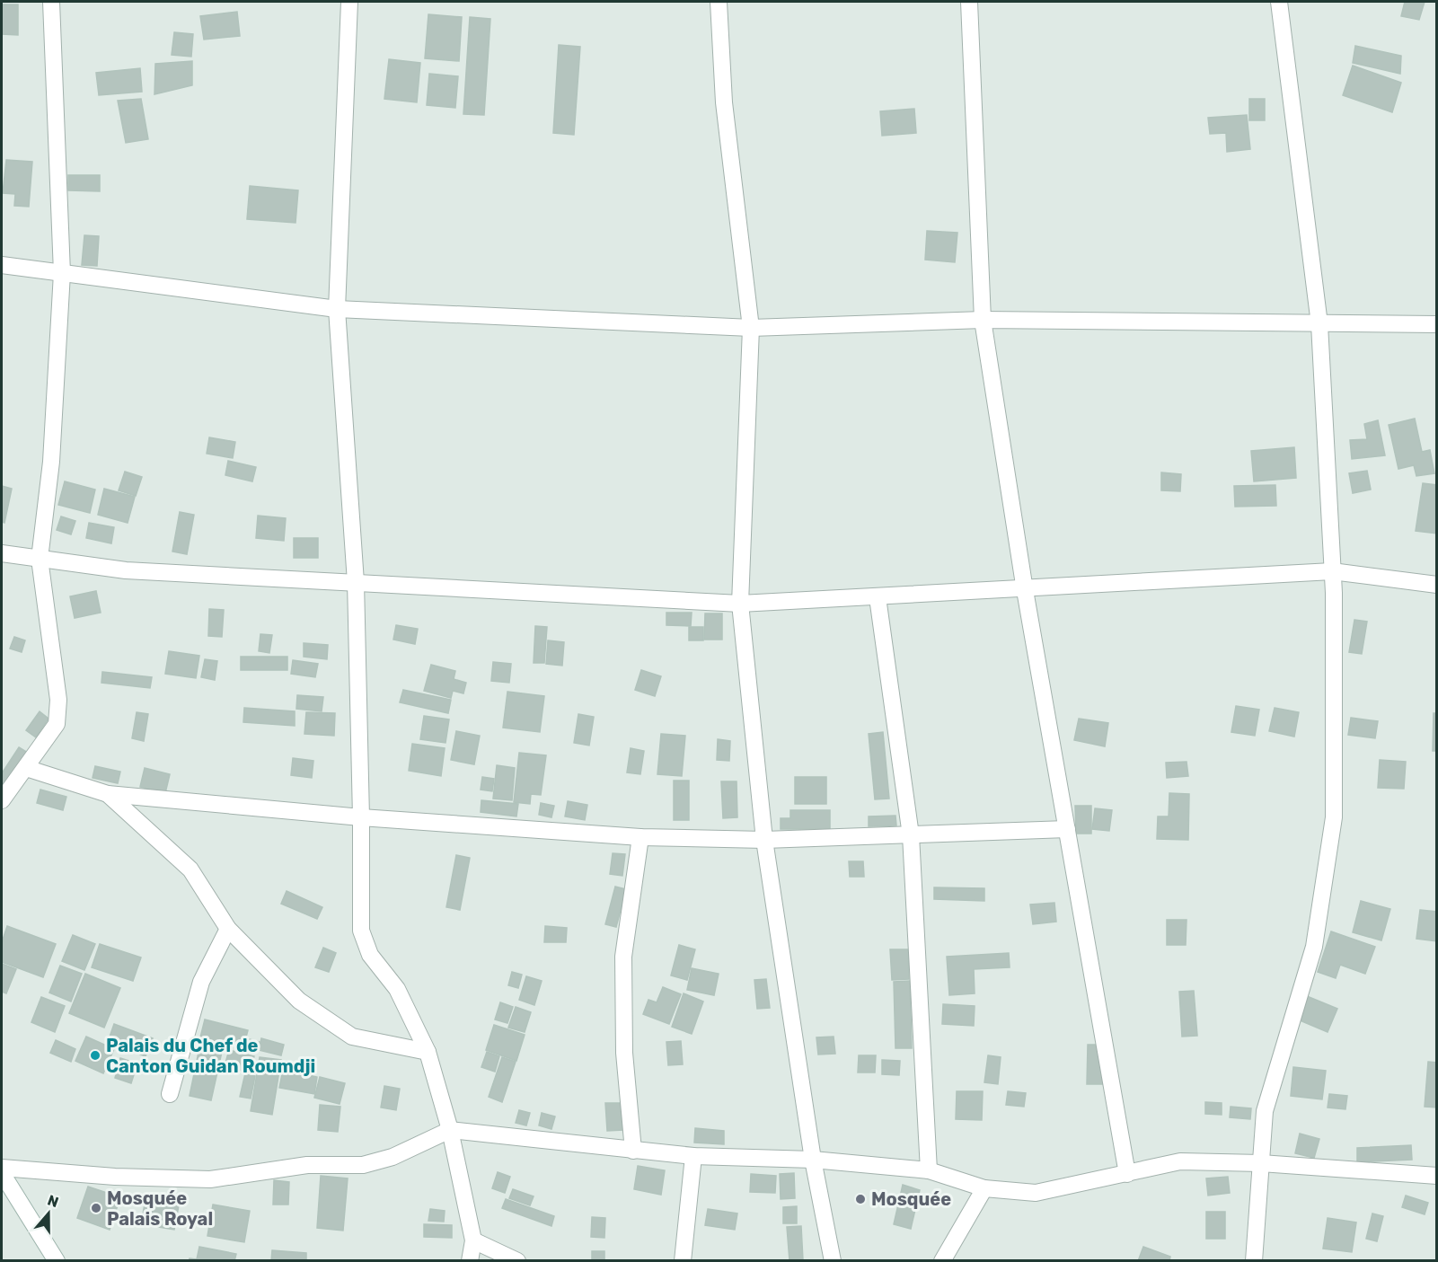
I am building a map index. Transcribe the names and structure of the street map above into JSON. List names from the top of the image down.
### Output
{
  "places": ["Palais du Chef de Canton Guidan Roumdji", "Mosquée", "Mosquée Palais Royal"],
  "north": "top"
}
